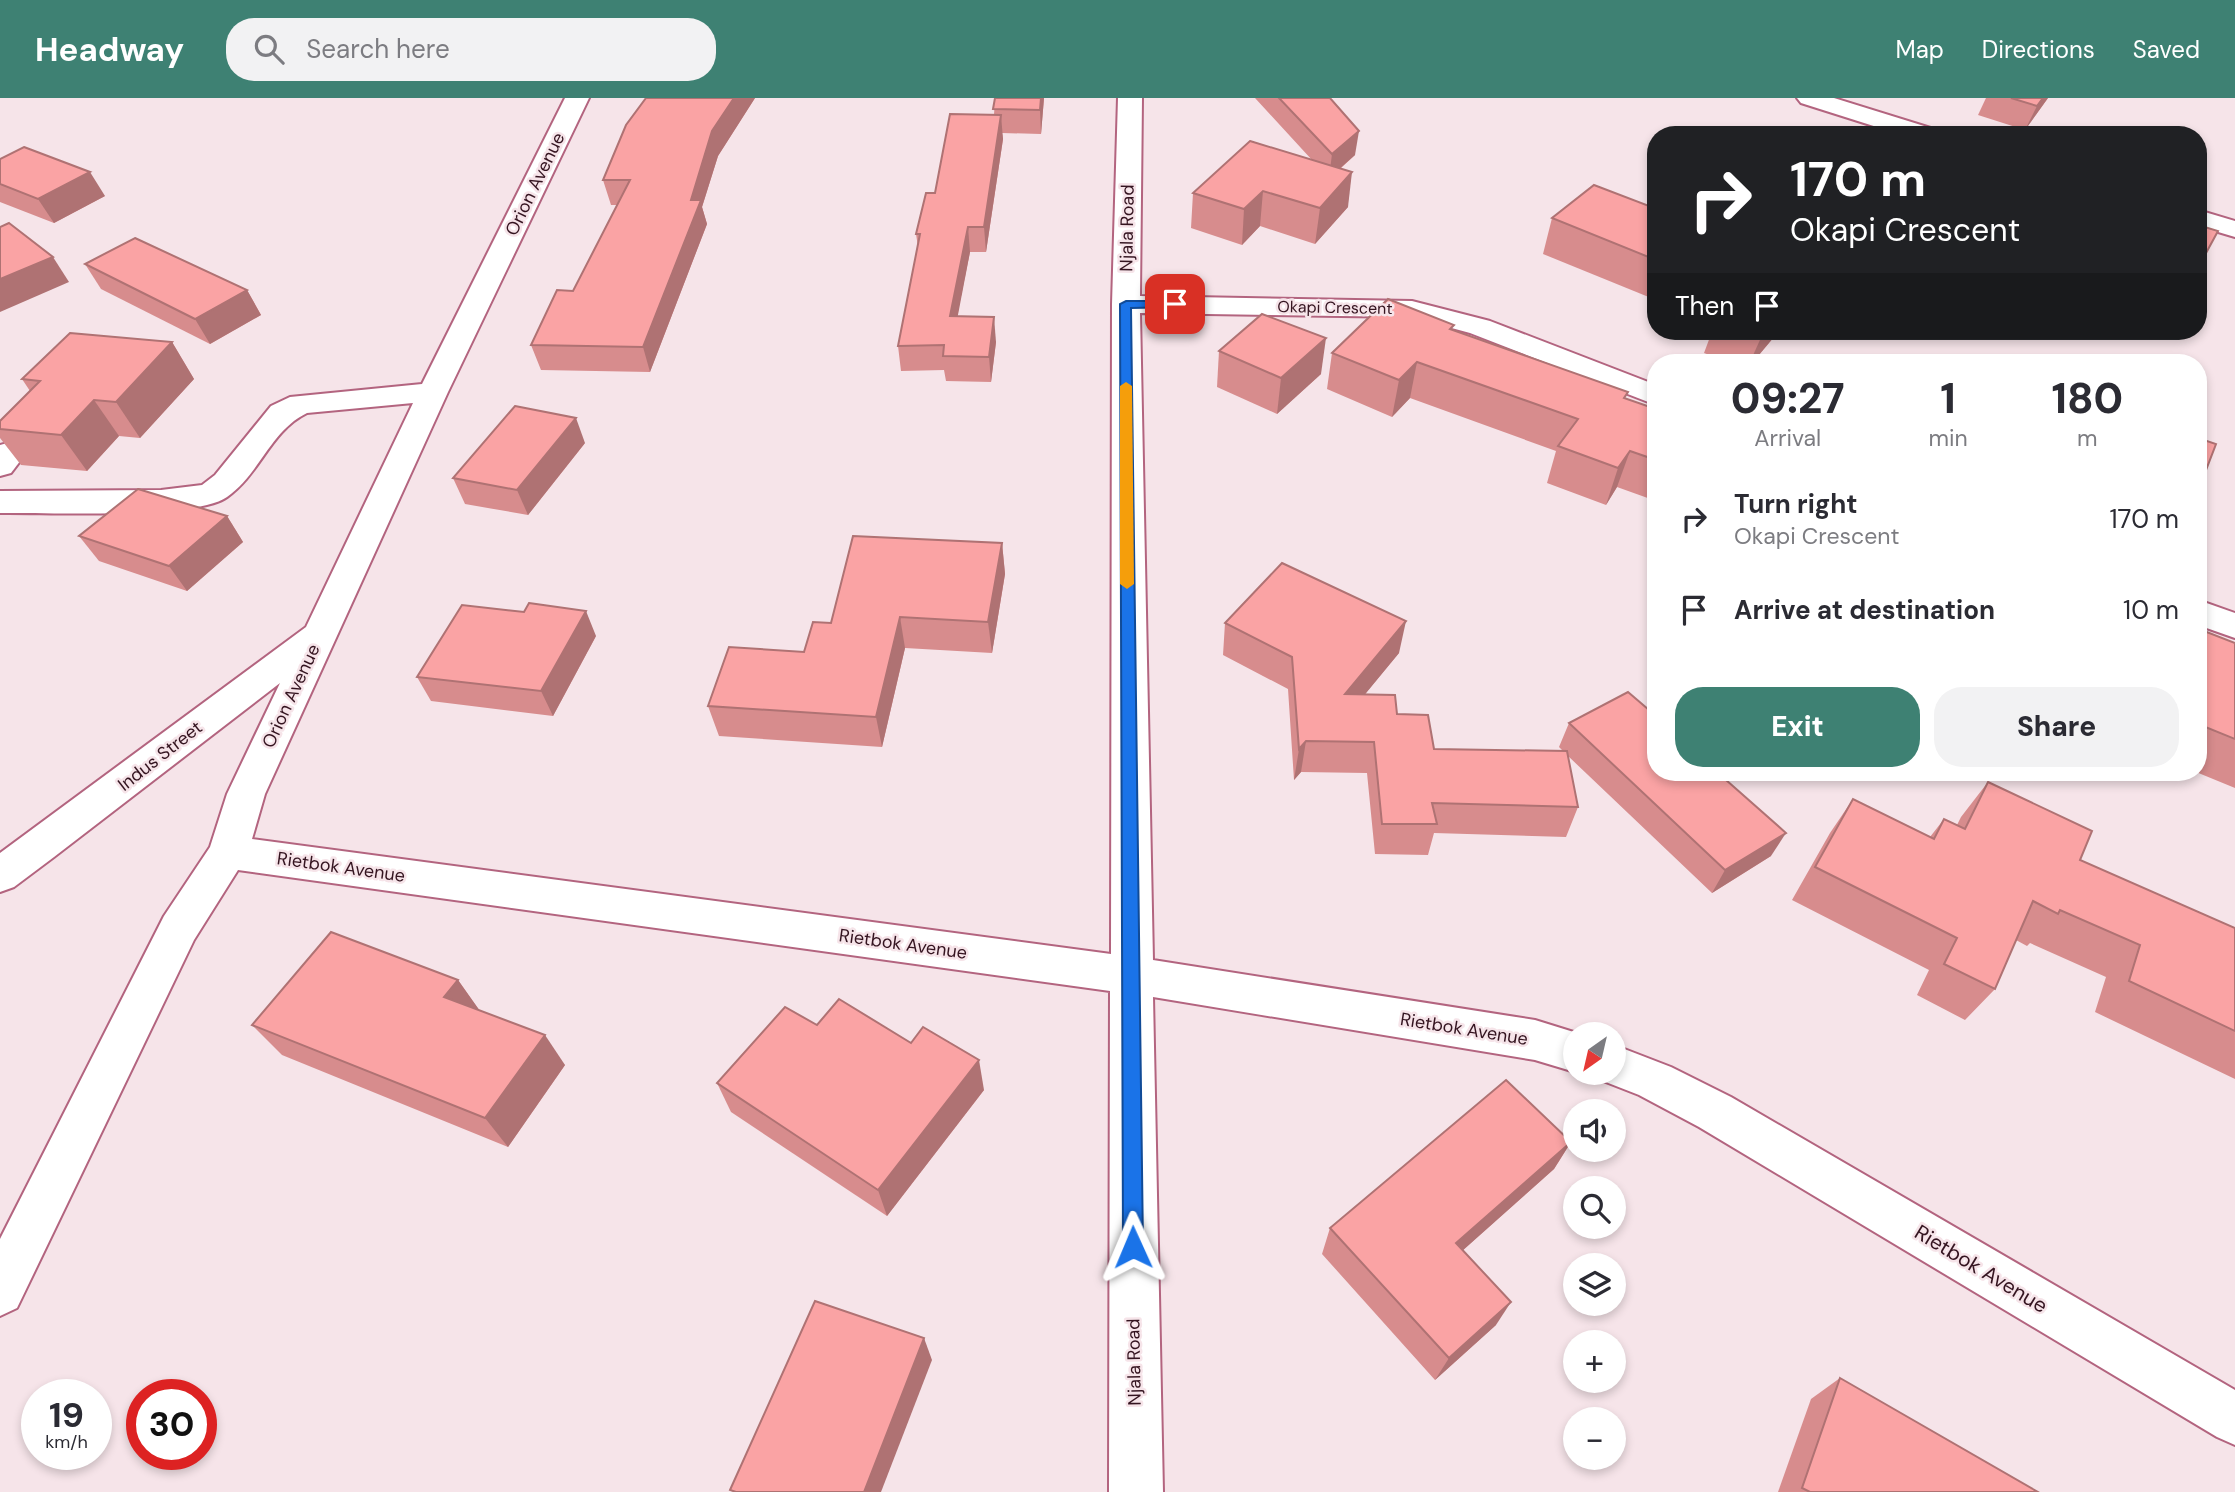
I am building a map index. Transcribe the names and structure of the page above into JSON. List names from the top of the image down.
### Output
{
  "streets": {
    "street": [
      "Orion Avenue",
      "Njala Road",
      "Okapi Crescent",
      "Indus Street",
      "Rietbok Avenue"
    ]
  },
  "crossings": [
    ["Orion Avenue", "Indus Street"],
    ["Orion Avenue", "Rietbok Avenue"],
    ["Njala Road", "Okapi Crescent"],
    ["Njala Road", "Rietbok Avenue"]
  ],
  "north": "bottom left",
  "page": {
    "header": "Headway",
    "search": "Search here",
    "nav": ["Map", "Directions", "Saved"],
    "turn": ["170 m", "Okapi Crescent"],
    "then": "Then",
    "eta": [
      "09:27",
      "Arrival",
      "1",
      "min",
      "180",
      "m"
    ],
    "list": [
      {
        "name": "Turn right",
        "note": "Okapi Crescent",
        "value": "170 m"
      },
      {
        "name": "Arrive at destination",
        "value": "10 m"
      }
    ],
    "buttons": ["Exit", "Share"],
    "map_buttons": ["+", "−"],
    "speed": "19 km/h",
    "limit": "30"
  }
}
